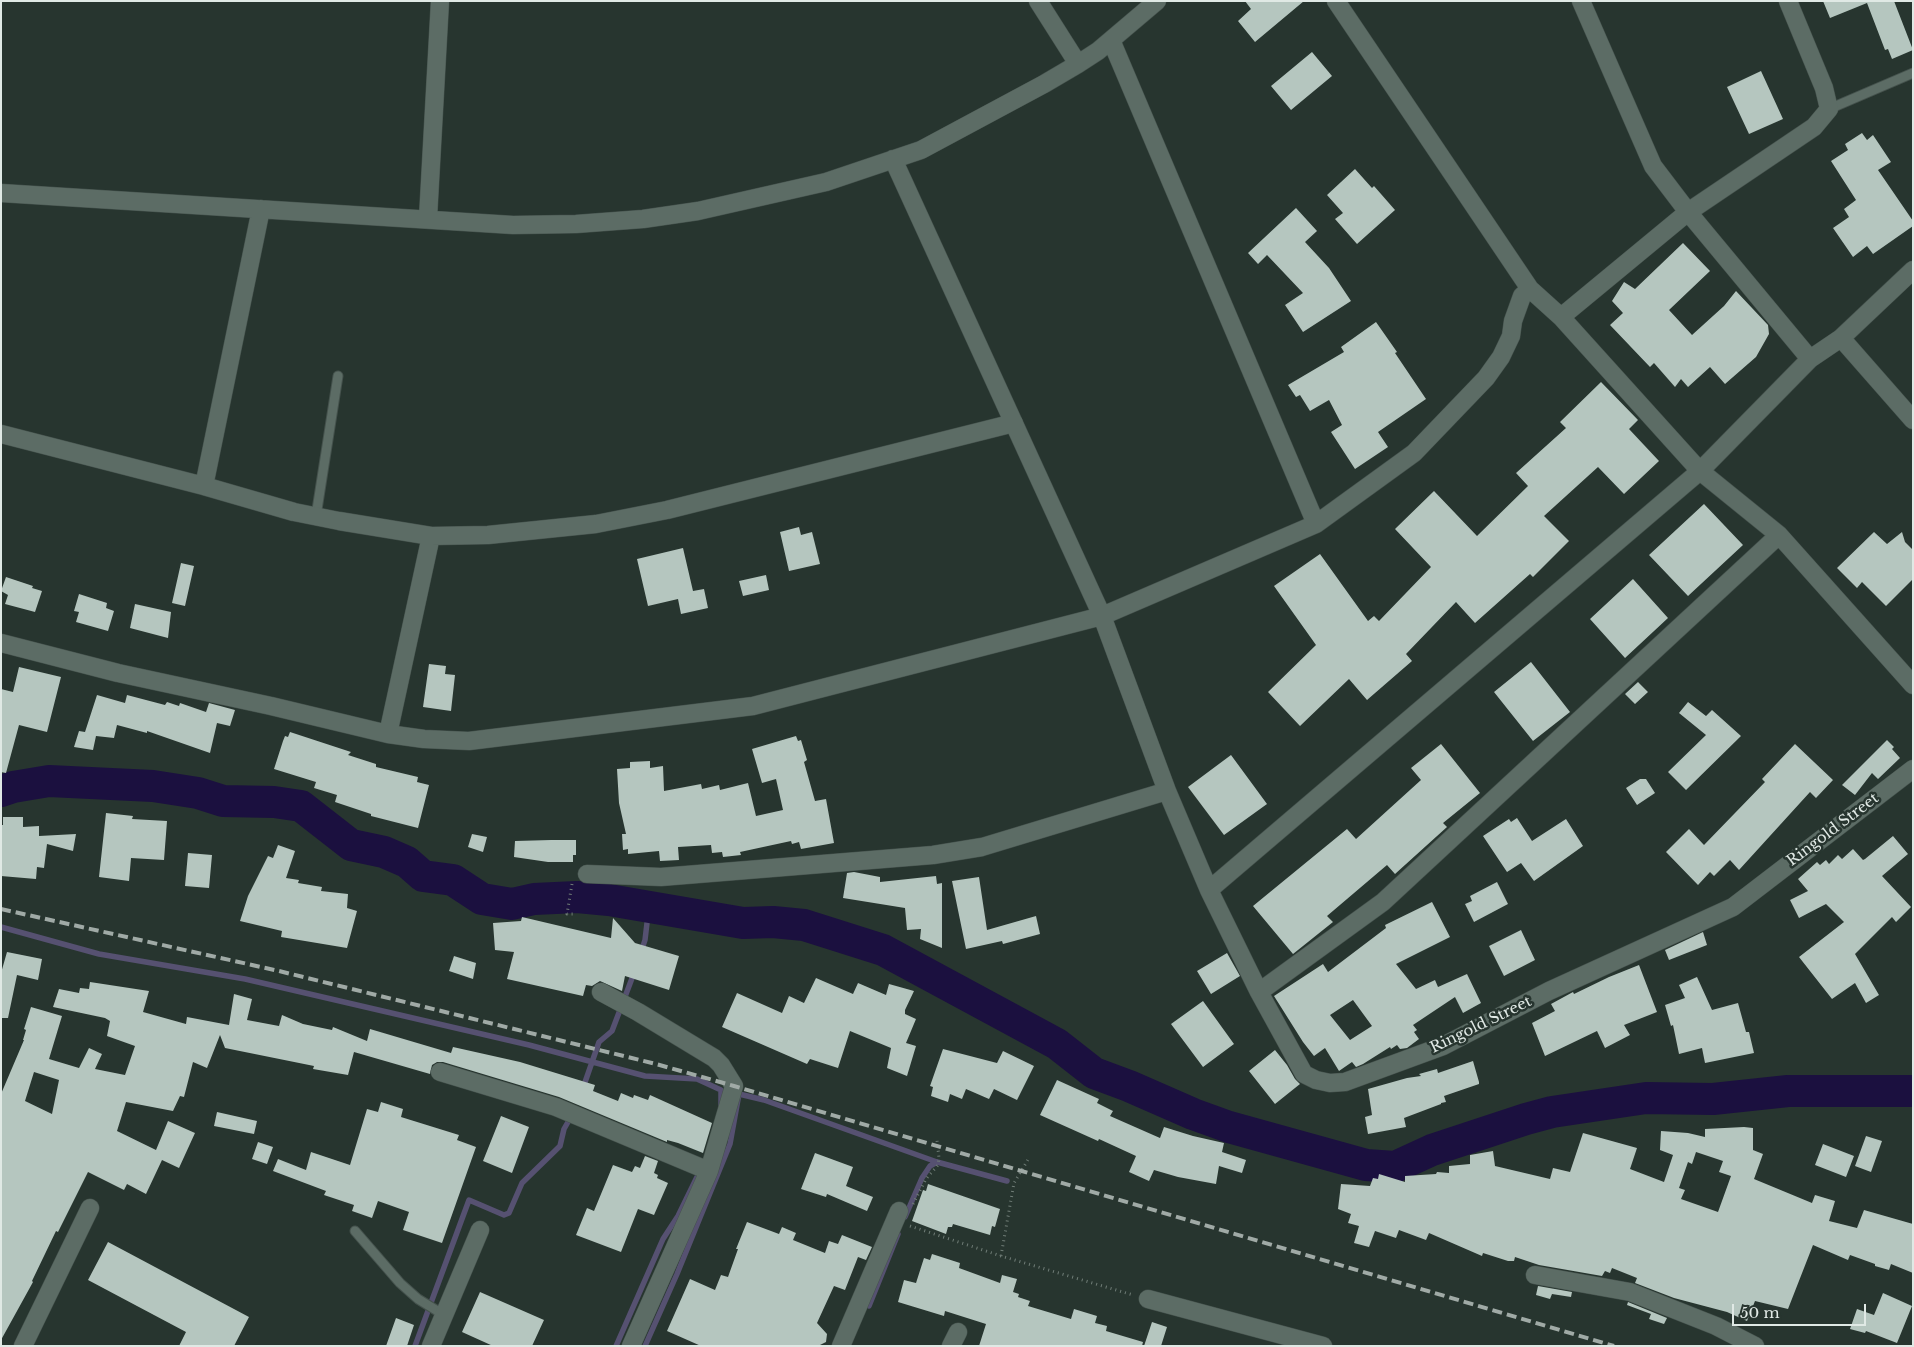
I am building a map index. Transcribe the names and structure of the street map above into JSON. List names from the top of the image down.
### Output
{
  "streets": {
    "street": ["Ringold Street"]
  },
  "scale_bar": "50 m"
}
